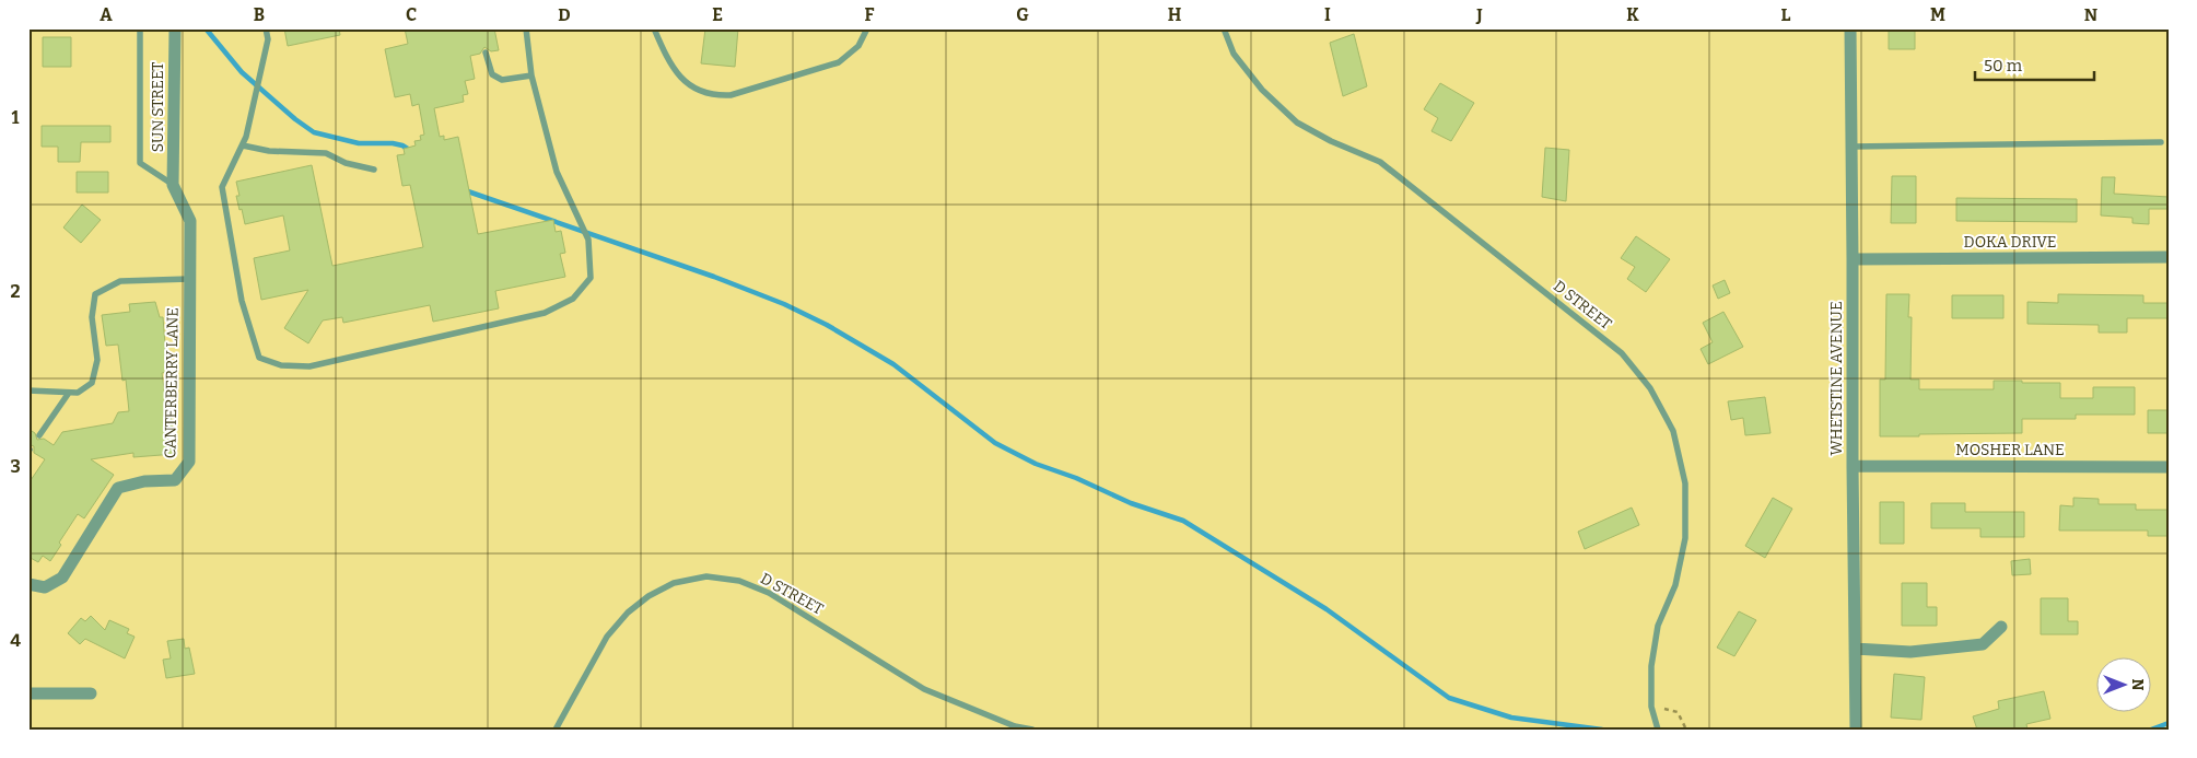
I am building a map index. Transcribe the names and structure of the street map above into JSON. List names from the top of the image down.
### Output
{
  "streets": {
    "street": [
      "SUN STREET",
      "DOKA DRIVE",
      "WHETSTINE AVENUE",
      "CANTERBERRY LANE",
      "MOSHER LANE"
    ],
    "lane": ["D STREET"]
  },
  "crossings": [
    ["SUN STREET", "CANTERBERRY LANE"],
    ["DOKA DRIVE", "WHETSTINE AVENUE"],
    ["WHETSTINE AVENUE", "MOSHER LANE"]
  ],
  "scale_bar": "50 m",
  "north": "right",
  "grid": {
    "columns": [
      "A",
      "B",
      "C",
      "D",
      "E",
      "F",
      "G",
      "H",
      "I",
      "J",
      "K",
      "L",
      "M",
      "N"
    ],
    "rows": [
      "1",
      "2",
      "3",
      "4"
    ]
  }
}
